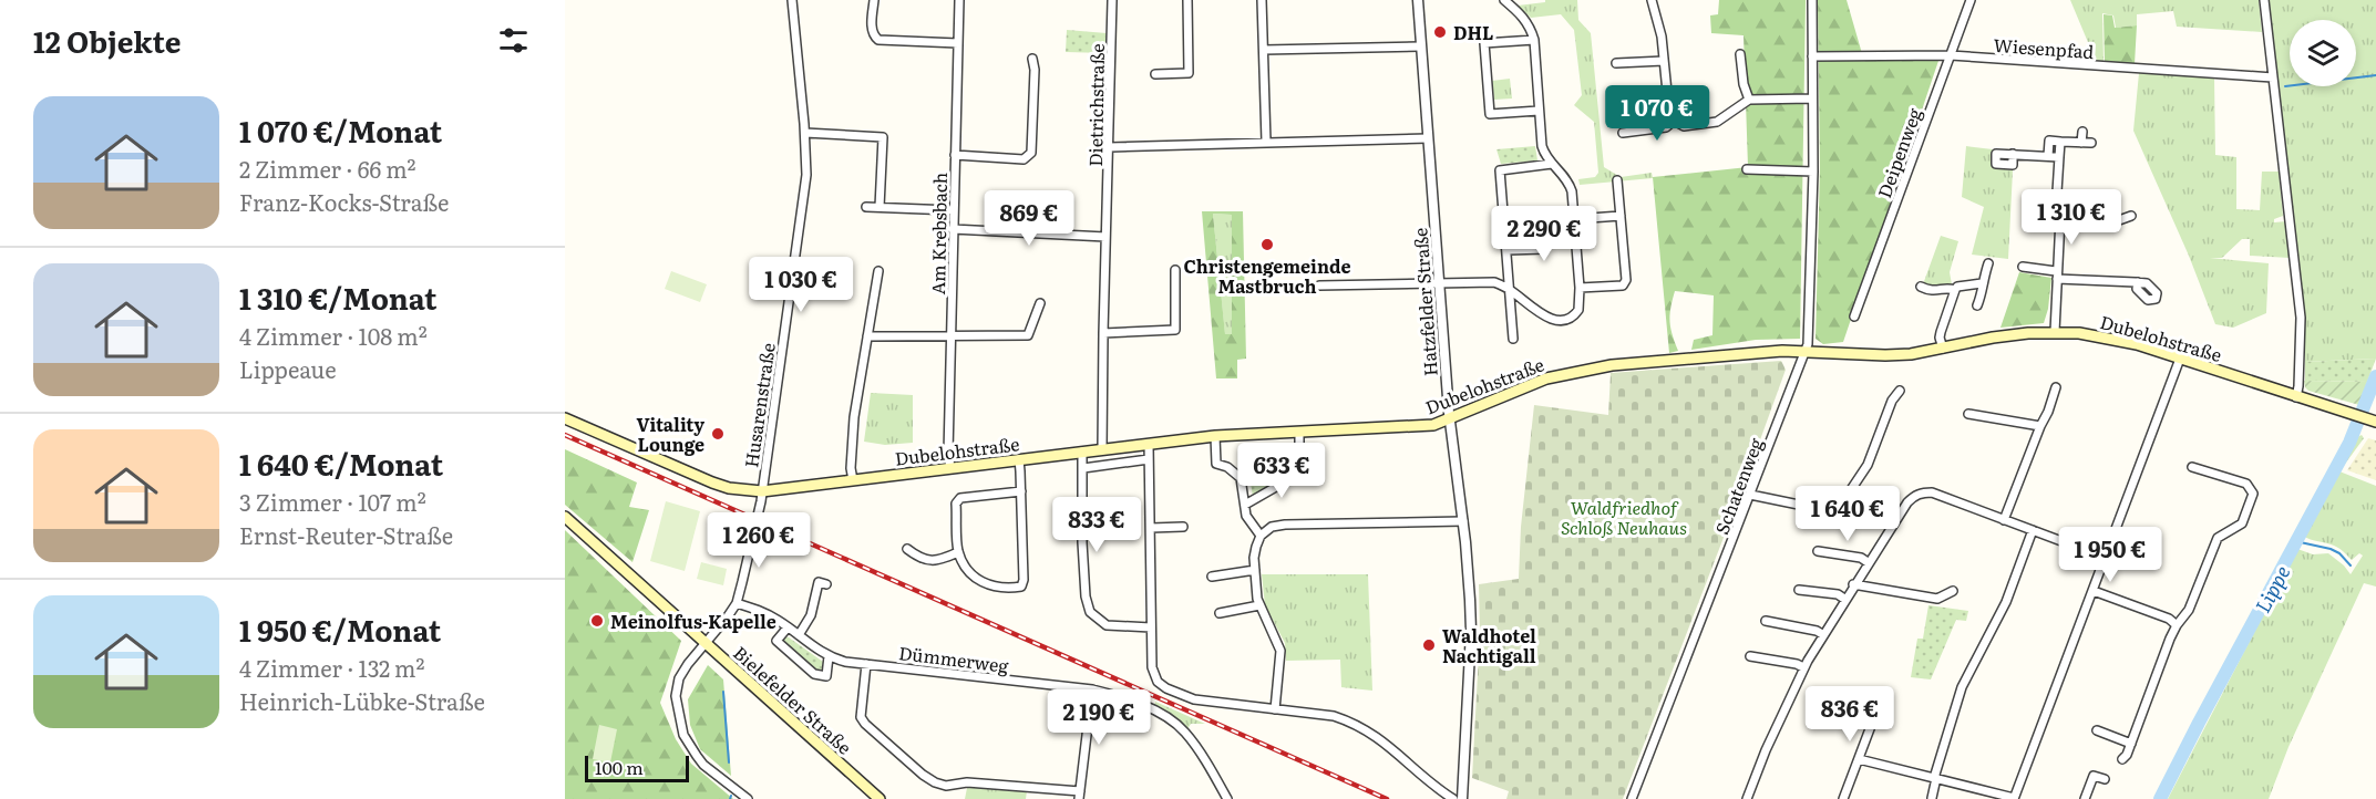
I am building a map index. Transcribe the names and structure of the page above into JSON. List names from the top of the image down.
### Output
{
  "streets": {
    "main road": ["Dubelohstraße", "Bielefelder Straße"],
    "street": [
      "Wiesenpfad",
      "Dietrichstraße",
      "Deipenweg",
      "Am Krebsbach",
      "Hatzfelder Straße",
      "Husarenstraße",
      "Schatenweg",
      "Dümmerweg"
    ]
  },
  "crossings": [
    ["Wiesenpfad", "Deipenweg"],
    ["Wiesenpfad", "Schatenweg"],
    ["Dietrichstraße", "Dubelohstraße"],
    ["Am Krebsbach", "Dubelohstraße"],
    ["Hatzfelder Straße", "Dubelohstraße"],
    ["Dubelohstraße", "Husarenstraße"],
    ["Dubelohstraße", "Schatenweg"],
    ["Husarenstraße", "Dümmerweg"],
    ["Husarenstraße", "Bielefelder Straße"]
  ],
  "water": ["Lippe"],
  "parks": ["Waldfriedhof Schloß Neuhaus"],
  "places": [
    "DHL",
    "Christengemeinde Mastbruch",
    "Vitality Lounge",
    "Meinolfus-Kapelle",
    "Waldhotel Nachtigall"
  ],
  "scale_bar": "100 m",
  "page": {
    "heading": "12 Objekte",
    "list": [
      {
        "name": "1 070 €/Monat",
        "note": "2 Zimmer · 66 m² · Franz-Kocks-Straße"
      },
      {
        "name": "1 310 €/Monat",
        "note": "4 Zimmer · 108 m² · Lippeaue"
      },
      {
        "name": "1 640 €/Monat",
        "note": "3 Zimmer · 107 m² · Ernst-Reuter-Straße"
      },
      {
        "name": "1 950 €/Monat",
        "note": "4 Zimmer · 132 m² · Heinrich-Lübke-Straße"
      }
    ],
    "price": [
      "1 070 €",
      "1 310 €",
      "869 €",
      "2 290 €",
      "1 030 €",
      "633 €",
      "1 640 €",
      "833 €",
      "1 260 €",
      "1 950 €",
      "836 €",
      "2 190 €"
    ],
    "scale": "100 m"
  }
}
